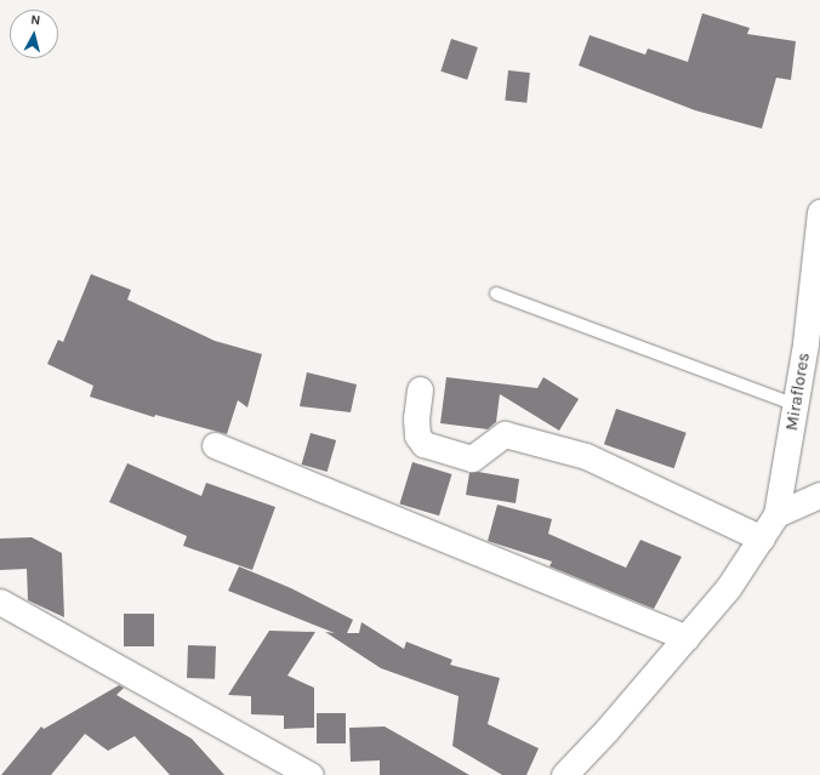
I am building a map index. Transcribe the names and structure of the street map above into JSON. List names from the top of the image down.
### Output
{
  "streets": {
    "street": ["Miraflores"]
  },
  "north": "top"
}
